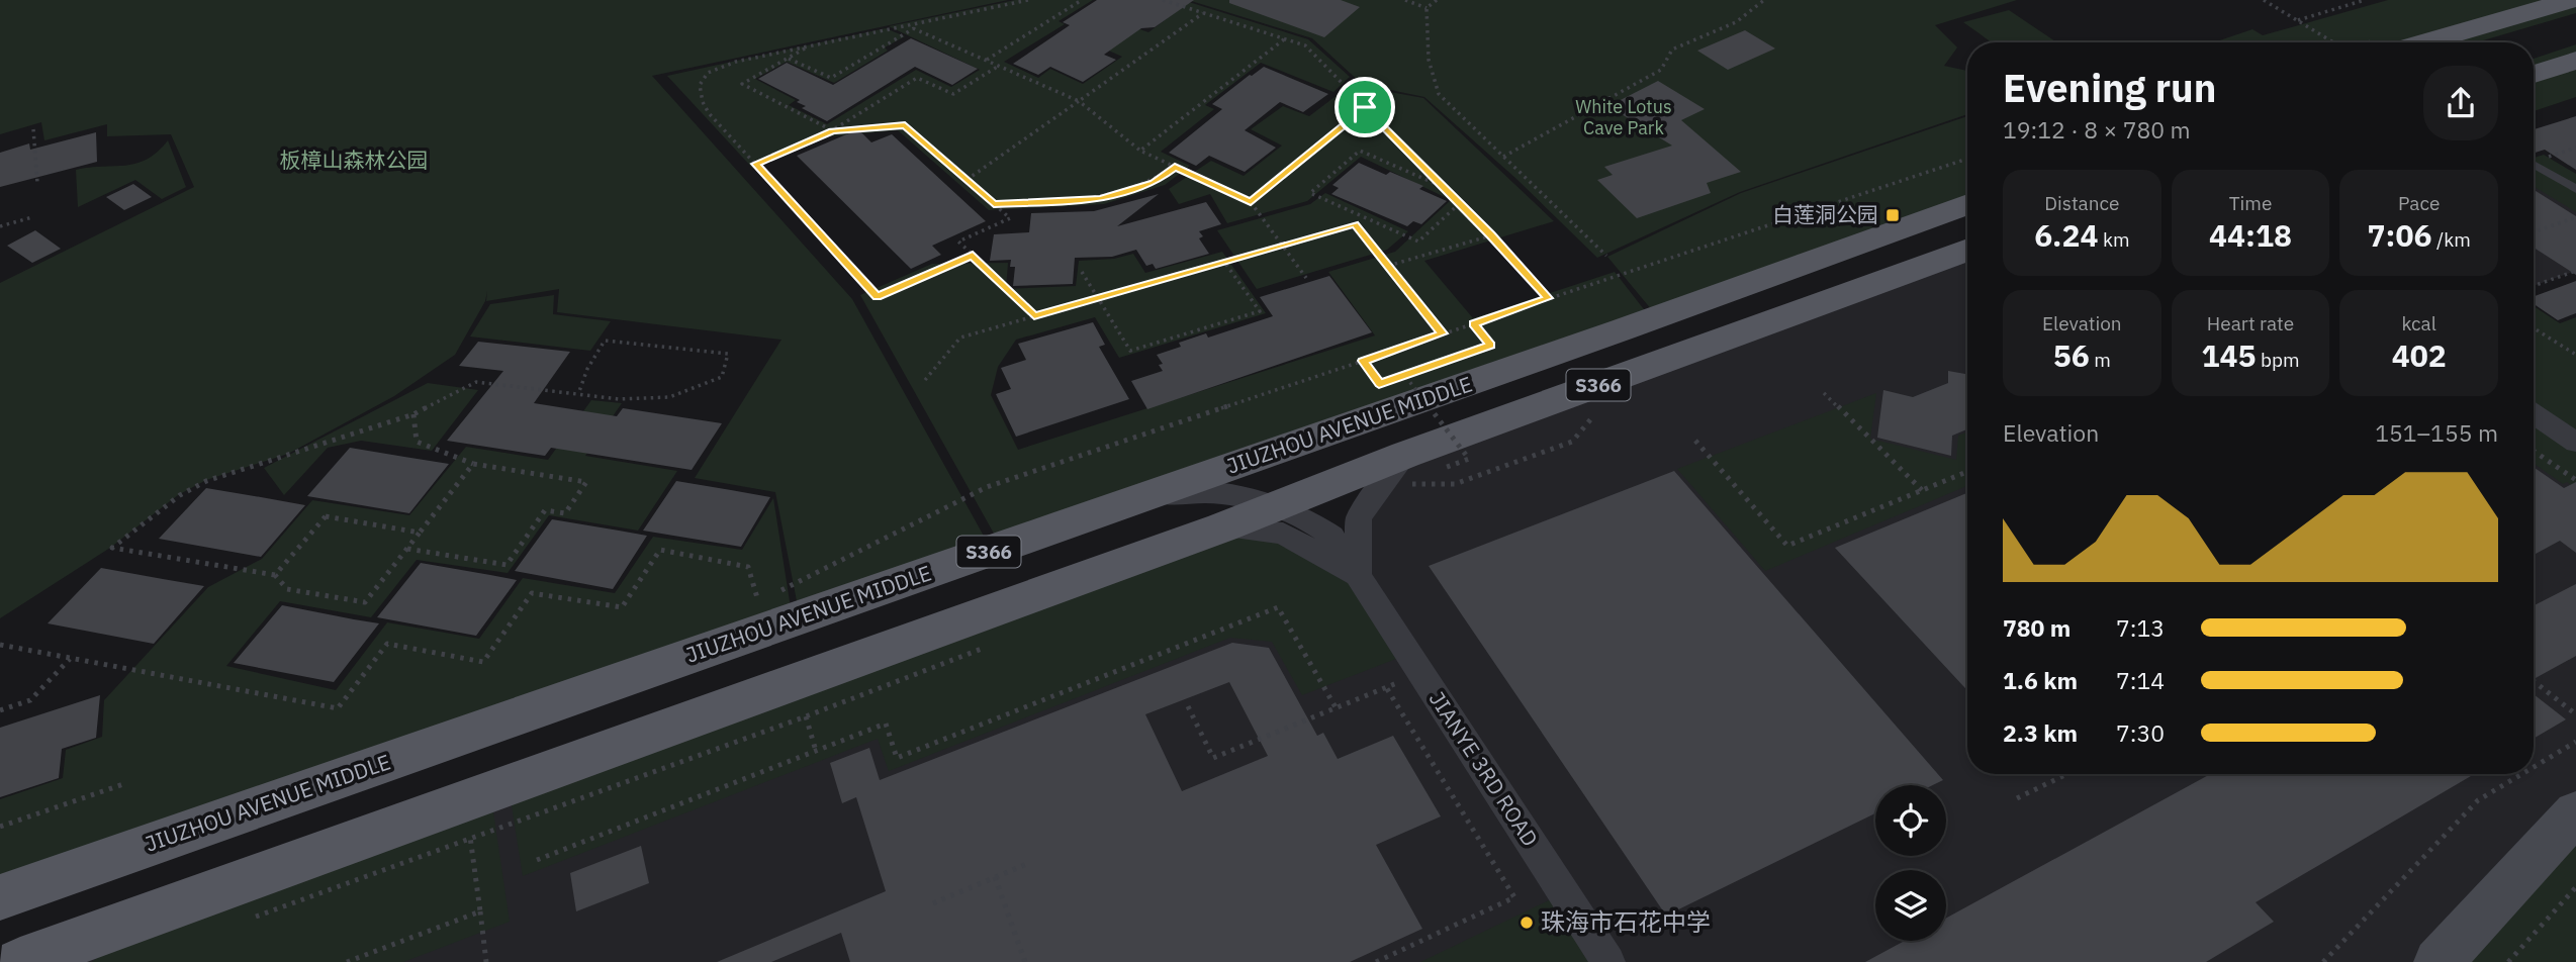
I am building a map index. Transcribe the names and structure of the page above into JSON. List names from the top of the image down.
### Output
{
  "streets": {
    "main road": ["S366", "JIUZHOU AVENUE MIDDLE"],
    "street": ["JIANYE 3RD ROAD"]
  },
  "crossings": [
    ["S366", "JIANYE 3RD ROAD"]
  ],
  "parks": ["White Lotus Cave Park", "板樟山森林公园"],
  "places": {
    "transit": ["白莲洞公园"],
    "other": ["珠海市石花中学"]
  },
  "page": {
    "heading": ["Evening run", "19:12 · 8 × 780 m"],
    "stats": [
      ["Distance", "6.24 km"],
      ["Time", "44:18"],
      ["Pace", "7:06 /km"],
      ["Elevation", "56 m"],
      ["Heart rate", "145 bpm"],
      ["kcal", "402"]
    ],
    "chart": ["Elevation", "151–155 m"],
    "list": [
      {
        "name": "780 m",
        "note": "7:13"
      },
      {
        "name": "1.6 km",
        "note": "7:14"
      },
      {
        "name": "2.3 km",
        "note": "7:30"
      }
    ]
  }
}
